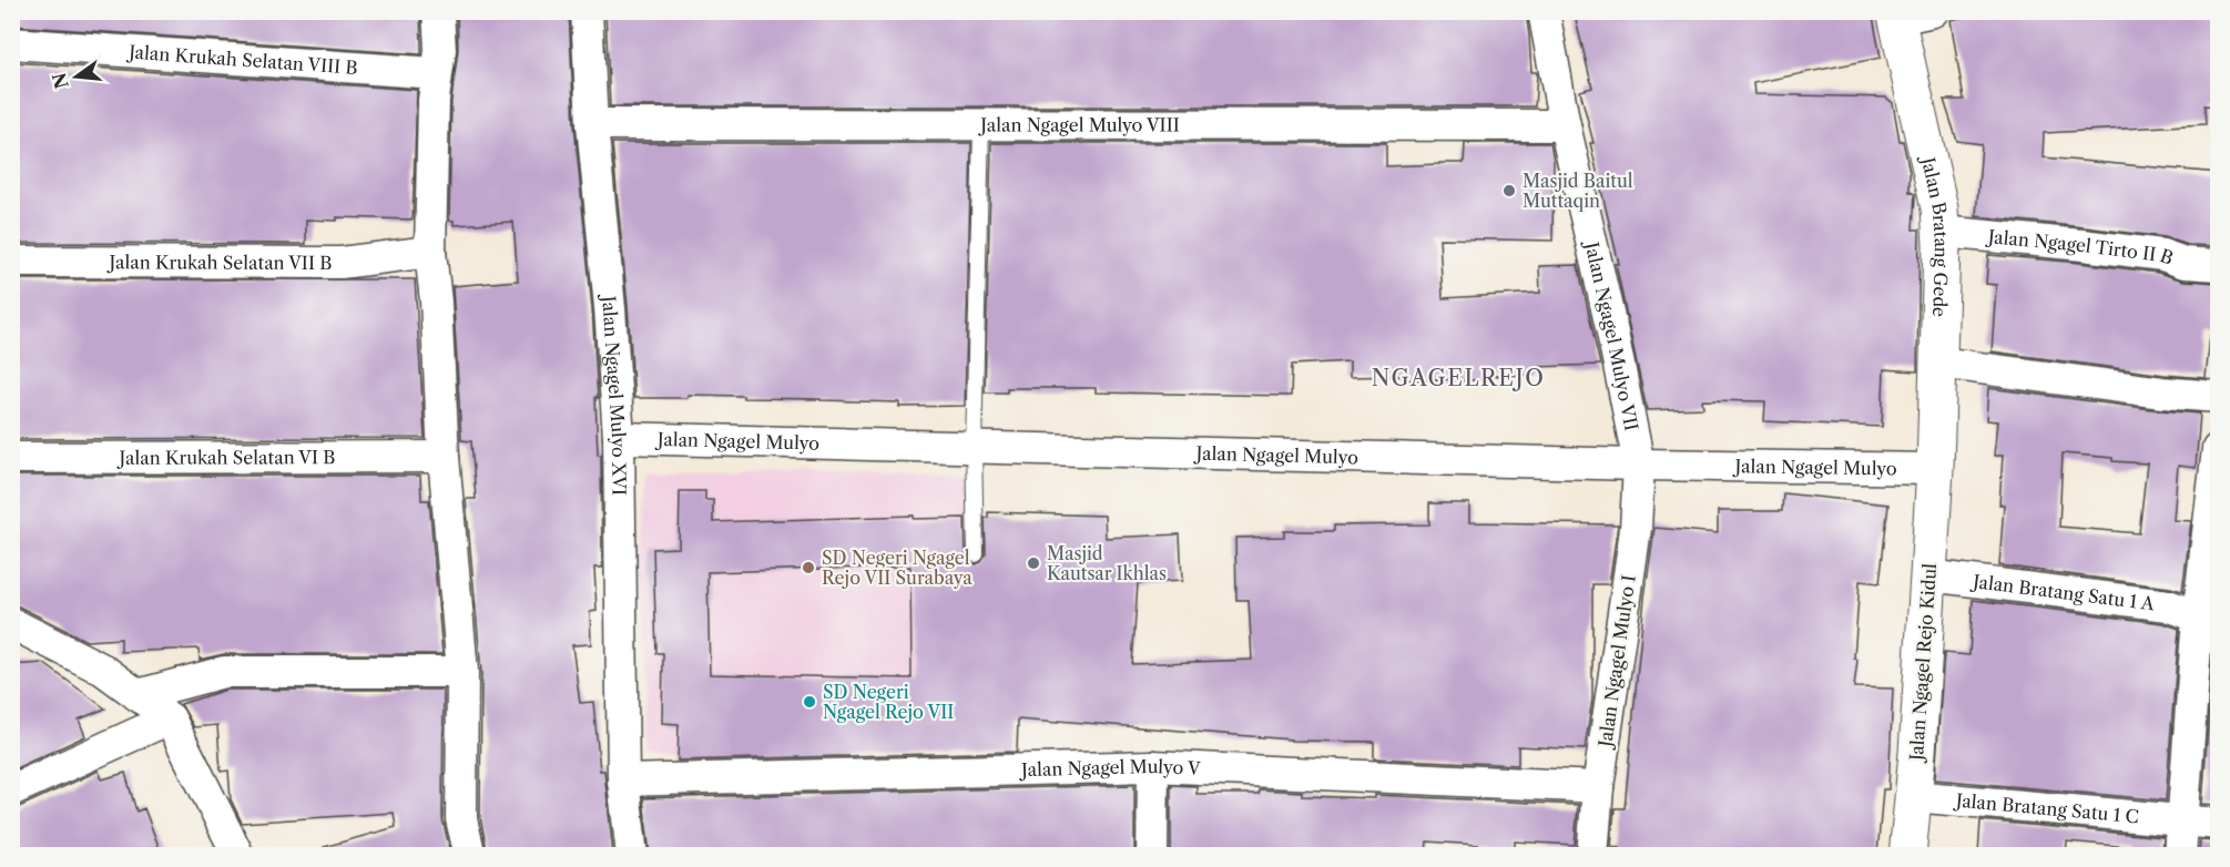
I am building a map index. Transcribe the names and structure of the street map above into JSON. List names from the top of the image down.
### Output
{
  "streets": {
    "main road": ["Jalan Bratang Gede", "Jalan Ngagel Rejo Kidul"],
    "street": [
      "Jalan Krukah Selatan VIII B",
      "Jalan Ngagel Mulyo VIII",
      "Jalan Ngagel Tirto II B",
      "Jalan Krukah Selatan VII B",
      "Jalan Ngagel Mulyo VII",
      "Jalan Ngagel Mulyo XVI",
      "Jalan Ngagel Mulyo",
      "Jalan Krukah Selatan VI B",
      "Jalan Bratang Satu 1 A",
      "Jalan Ngagel Mulyo I",
      "Jalan Ngagel Mulyo V",
      "Jalan Bratang Satu 1 C"
    ]
  },
  "crossings": [
    ["Jalan Ngagel Mulyo VIII", "Jalan Ngagel Mulyo VII"],
    ["Jalan Ngagel Mulyo VIII", "Jalan Ngagel Mulyo XVI"],
    ["Jalan Bratang Gede", "Jalan Ngagel Tirto II B"],
    ["Jalan Bratang Gede", "Jalan Ngagel Mulyo"],
    ["Jalan Bratang Gede", "Jalan Ngagel Rejo Kidul"],
    ["Jalan Ngagel Mulyo VII", "Jalan Ngagel Mulyo"],
    ["Jalan Ngagel Mulyo VII", "Jalan Ngagel Mulyo I"],
    ["Jalan Ngagel Mulyo XVI", "Jalan Ngagel Mulyo"],
    ["Jalan Ngagel Mulyo XVI", "Jalan Ngagel Mulyo V"],
    ["Jalan Ngagel Mulyo", "Jalan Ngagel Mulyo I"],
    ["Jalan Ngagel Mulyo", "Jalan Ngagel Rejo Kidul"],
    ["Jalan Bratang Satu 1 A", "Jalan Ngagel Rejo Kidul"],
    ["Jalan Ngagel Mulyo I", "Jalan Ngagel Mulyo V"],
    ["Jalan Ngagel Rejo Kidul", "Jalan Bratang Satu 1 C"]
  ],
  "districts": ["NGAGELREJO"],
  "places": [
    "Masjid Baitul Muttaqin",
    "Masjid Kautsar Ikhlas",
    "SD Negeri Ngagel Rejo VII Surabaya",
    "SD Negeri Ngagel Rejo VII"
  ],
  "north": "left"
}
